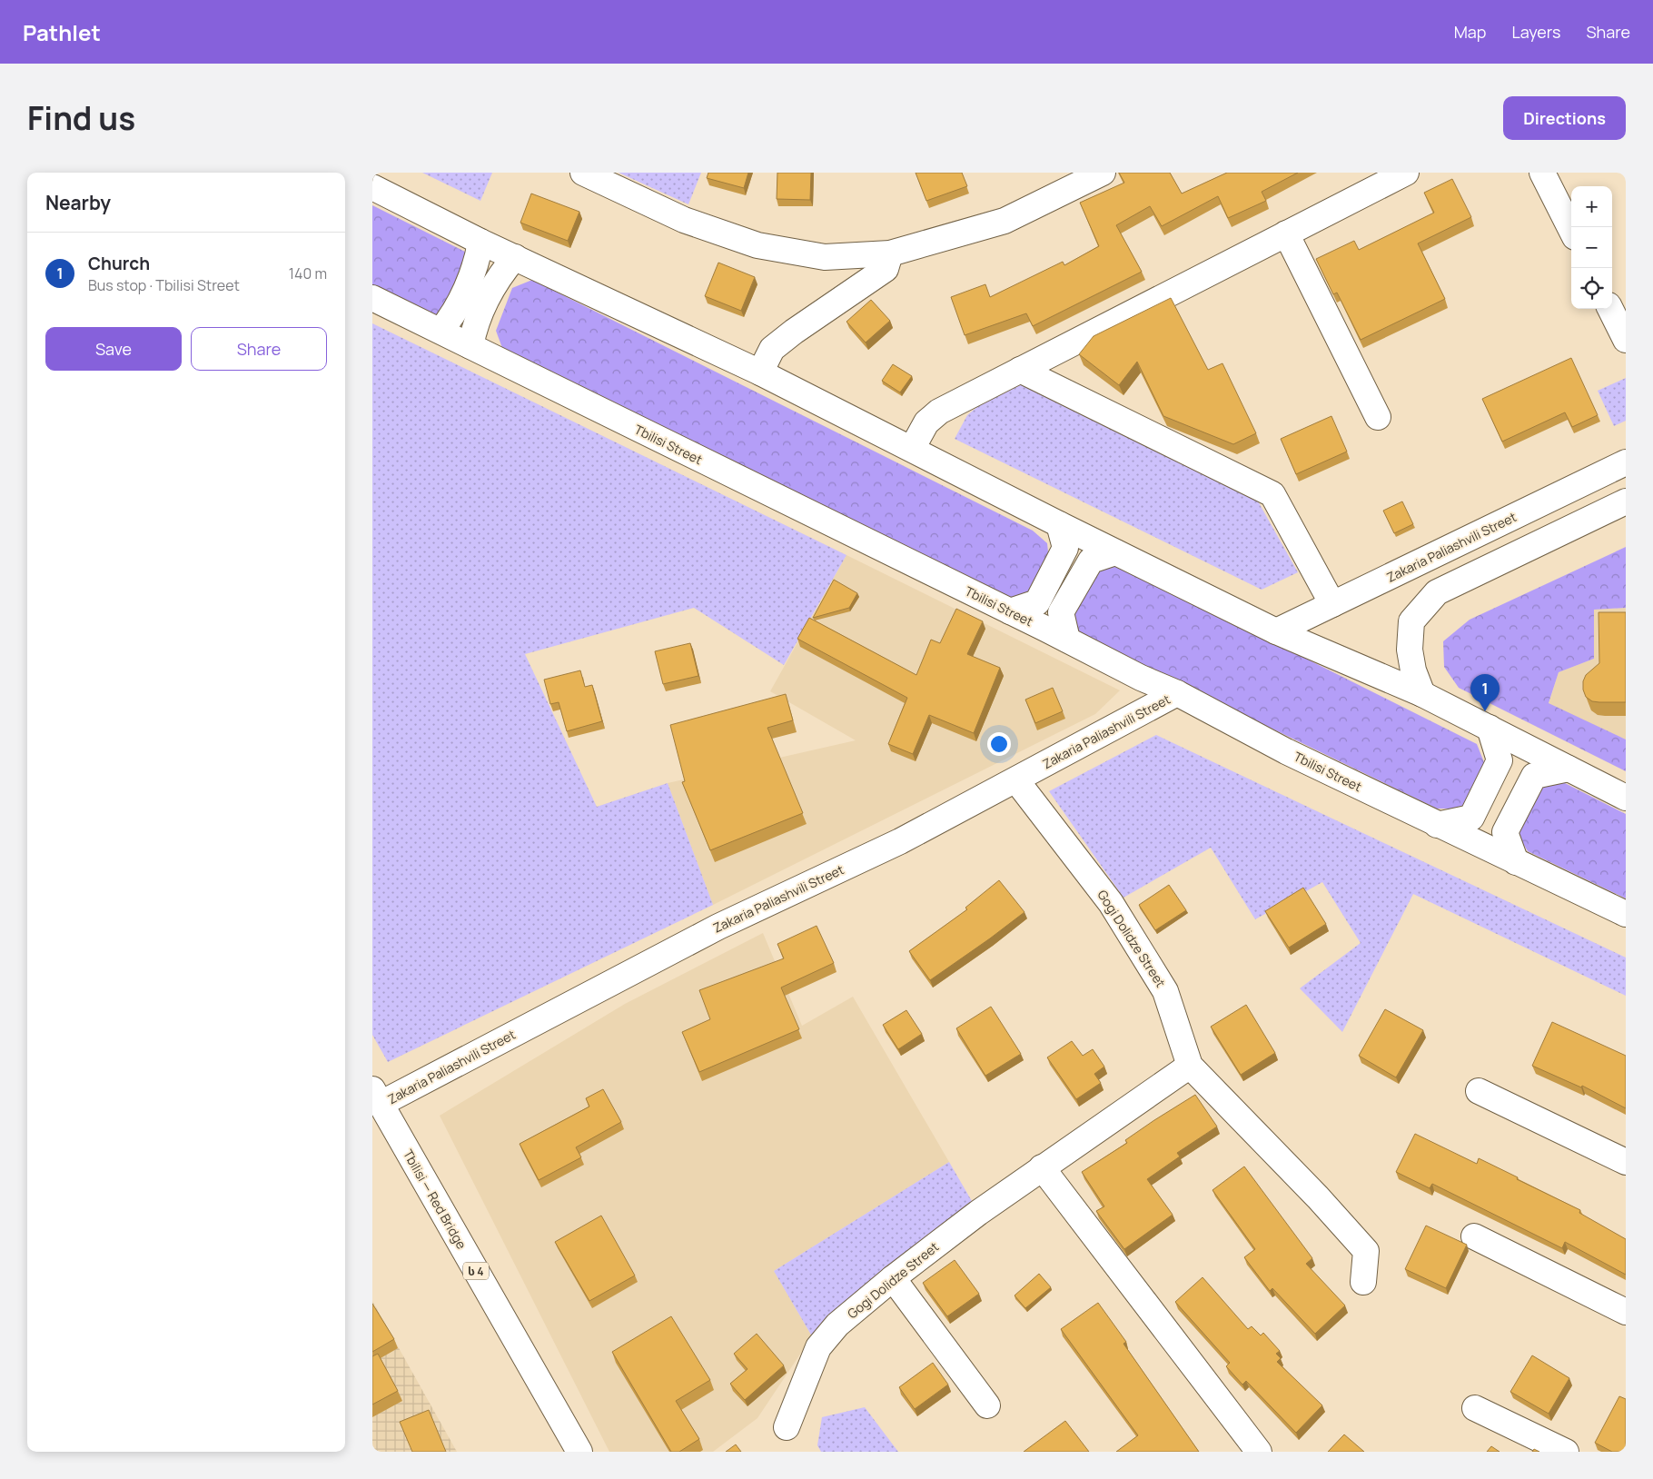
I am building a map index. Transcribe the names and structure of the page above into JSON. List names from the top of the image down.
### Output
{
  "streets": {
    "main road": [
      "Tbilisi Street",
      "Zakaria Paliashvili Street",
      "Gogi Dolidze Street",
      "Tbilisi — Red Bridge",
      "ს 4"
    ]
  },
  "crossings": [
    ["Tbilisi Street", "Zakaria Paliashvili Street"],
    ["Zakaria Paliashvili Street", "Gogi Dolidze Street"],
    ["Zakaria Paliashvili Street", "Tbilisi — Red Bridge"]
  ],
  "page": {
    "header": "Pathlet",
    "nav": ["Map", "Layers", "Share"],
    "title": "Find us",
    "buttons": [
      "Directions",
      ["Save", "Share"]
    ],
    "heading": "Nearby",
    "map_buttons": ["+", "−"],
    "list": [
      {
        "mark": "1",
        "name": "Church",
        "note": "Bus stop · Tbilisi Street",
        "value": "140 m"
      }
    ],
    "pins": "1"
  }
}
